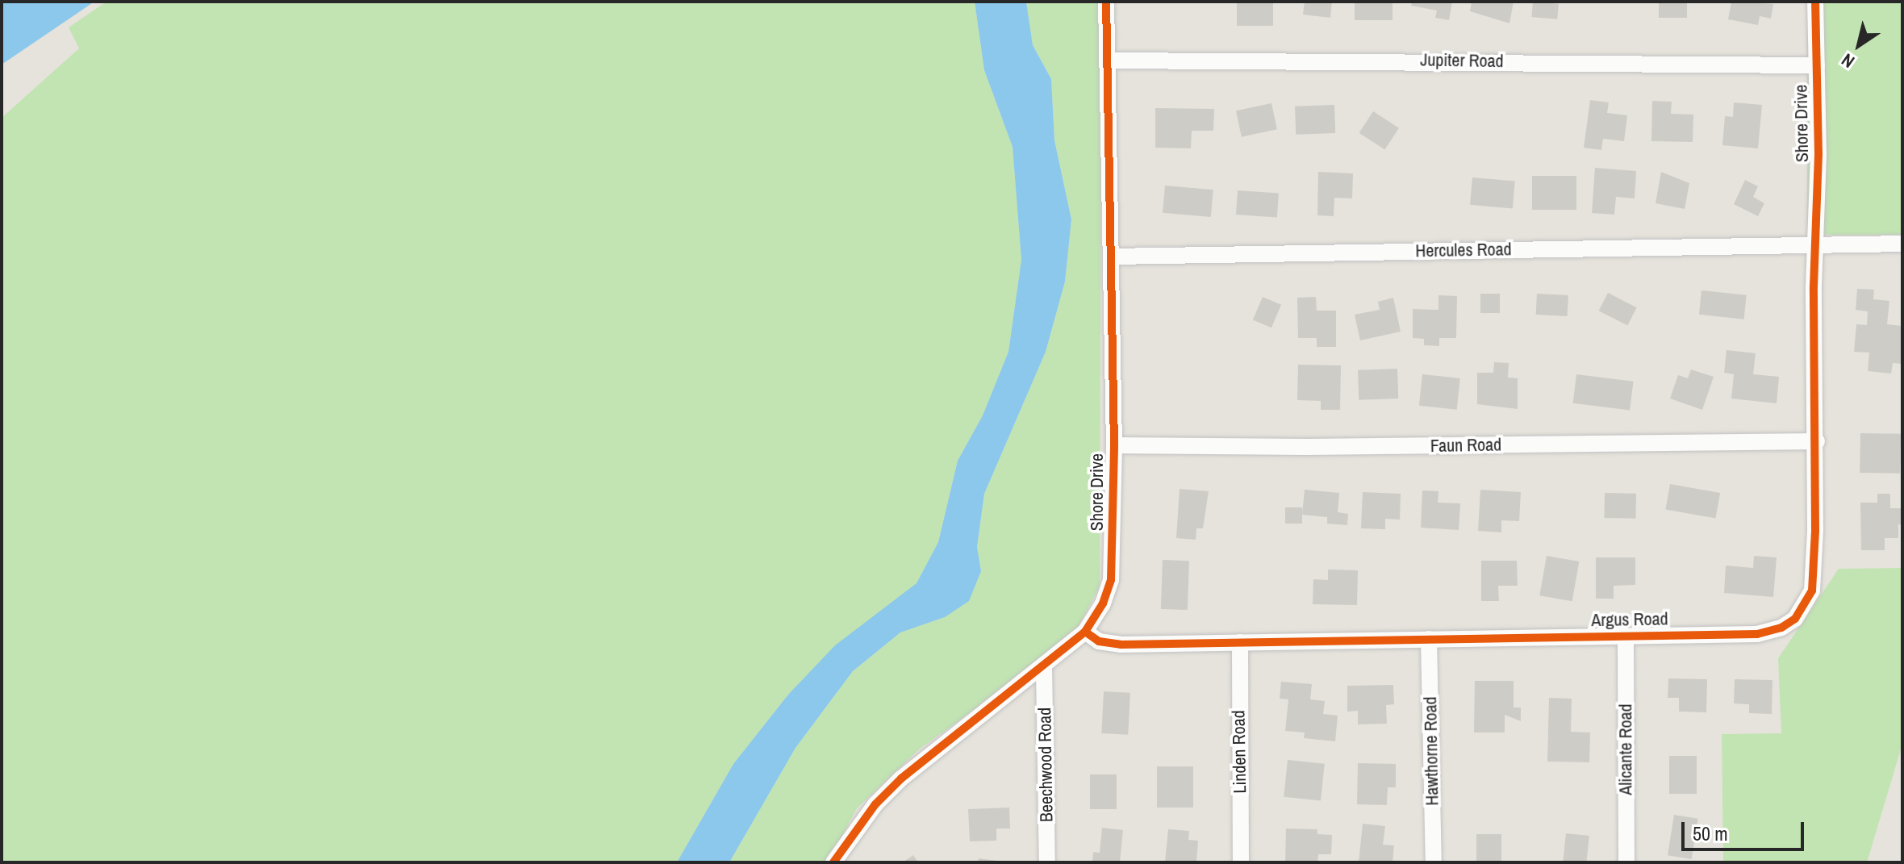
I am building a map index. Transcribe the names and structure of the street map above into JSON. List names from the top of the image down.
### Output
{
  "streets": {
    "street": [
      "Jupiter Road",
      "Shore Drive",
      "Hercules Road",
      "Faun Road",
      "Argus Road",
      "Alicante Road",
      "Hawthorne Road",
      "Linden Road",
      "Beechwood Road"
    ]
  },
  "crossings": [
    ["Jupiter Road", "Shore Drive"],
    ["Shore Drive", "Hercules Road"],
    ["Shore Drive", "Faun Road"],
    ["Shore Drive", "Argus Road"],
    ["Shore Drive", "Beechwood Road"],
    ["Hercules Road", "Argus Road"],
    ["Faun Road", "Argus Road"],
    ["Argus Road", "Alicante Road"],
    ["Argus Road", "Hawthorne Road"],
    ["Argus Road", "Linden Road"]
  ],
  "scale_bar": "50 m",
  "north": "bottom left"
}
